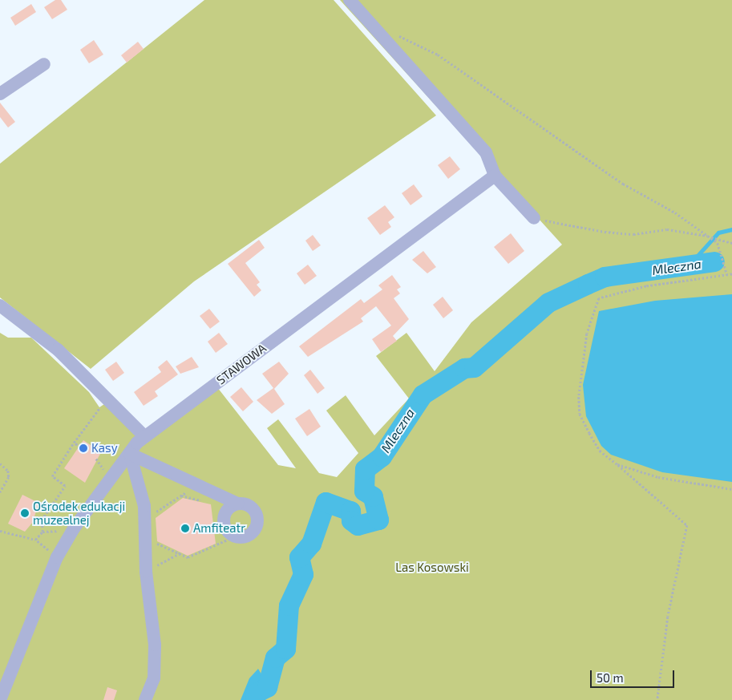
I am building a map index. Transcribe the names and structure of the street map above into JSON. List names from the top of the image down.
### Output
{
  "streets": {
    "street": ["STAWOWA"]
  },
  "water": ["Mleczna"],
  "parks": ["Las Kosowski"],
  "places": ["Kasy", "Ośrodek edukacji muzealnej", "Amfiteatr"],
  "scale_bar": "50 m"
}
